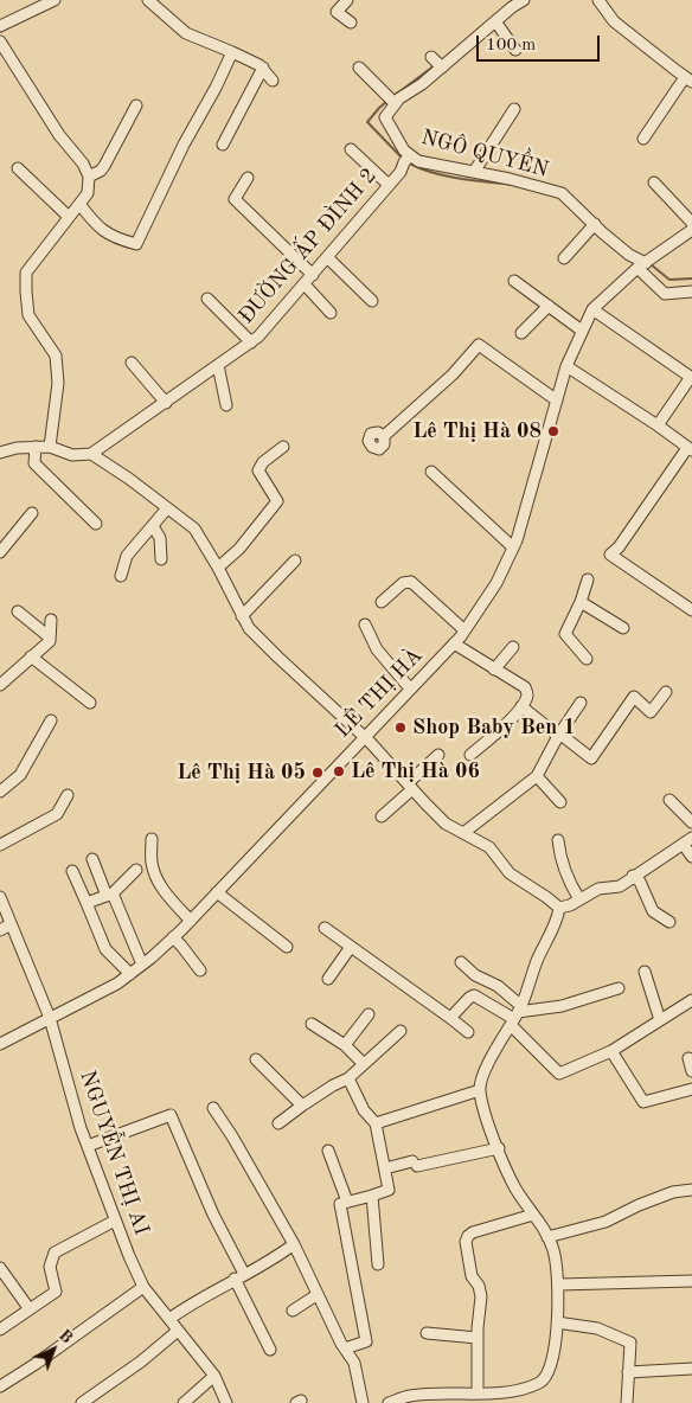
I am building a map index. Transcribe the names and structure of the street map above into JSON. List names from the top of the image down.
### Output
{
  "streets": {
    "street": [
      "NGÔ QUYỀN",
      "ĐƯỜNG ẤP ĐÌNH 2",
      "LÊ THỊ HÀ",
      "NGUYỄN THỊ AI"
    ]
  },
  "crossings": [
    ["NGÔ QUYỀN", "ĐƯỜNG ẤP ĐÌNH 2"],
    ["NGÔ QUYỀN", "LÊ THỊ HÀ"],
    ["LÊ THỊ HÀ", "NGUYỄN THỊ AI"]
  ],
  "places": [
    "Lê Thị Hà 08",
    "Shop Baby Ben 1",
    "Lê Thị Hà 06",
    "Lê Thị Hà 05"
  ],
  "scale_bar": "100 m",
  "north": "top right"
}
